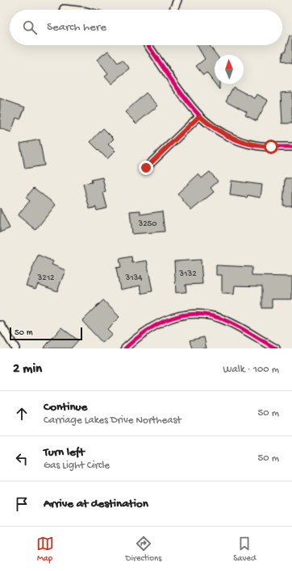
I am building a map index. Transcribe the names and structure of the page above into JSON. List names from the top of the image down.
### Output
{
  "house_numbers": [
    "3250",
    "3132",
    "3212",
    "3134"
  ],
  "scale_bar": "50 m",
  "north": "top",
  "page": {
    "search": "Search here",
    "scale": "50 m",
    "heading": ["2 min", "Walk · 100 m"],
    "list": [
      ["Continue", "Carriage Lakes Drive Northeast", "50 m"],
      ["Turn left", "Gas Light Circle", "50 m"],
      "Arrive at destination"
    ],
    "nav": ["Map", "Directions", "Saved"]
  }
}
